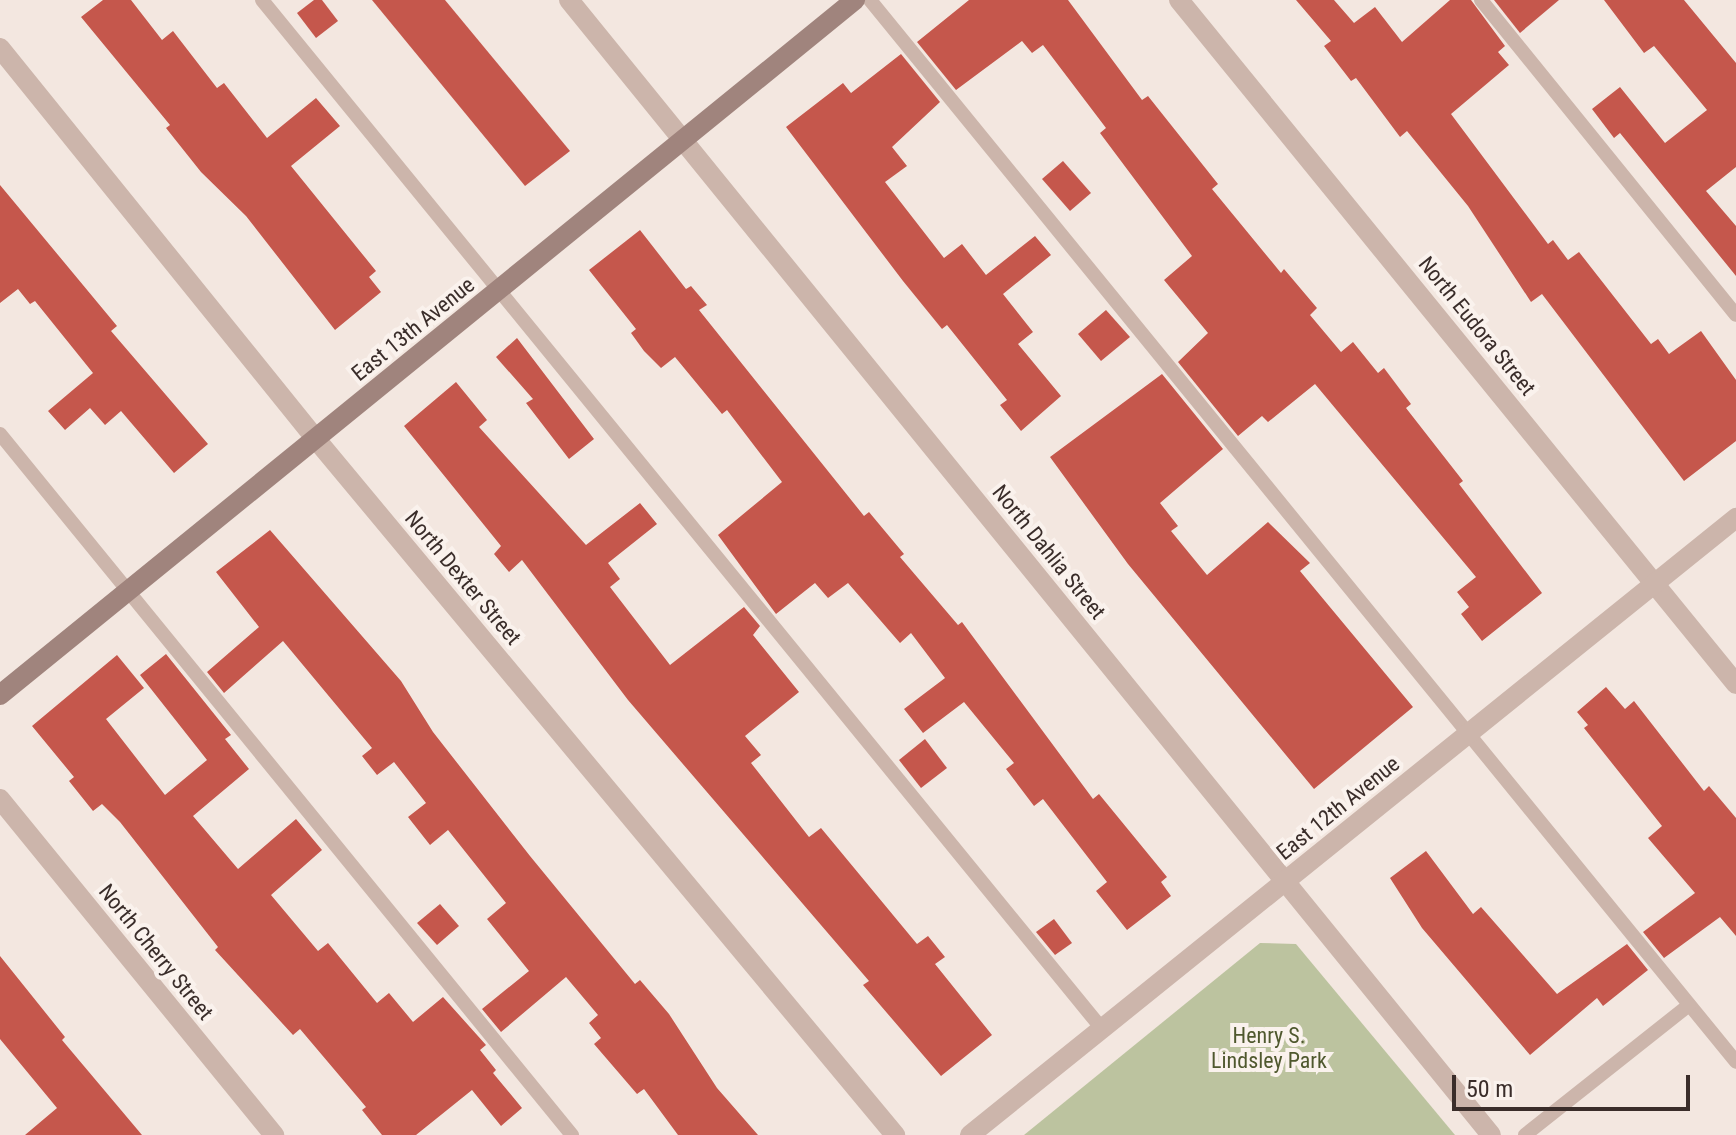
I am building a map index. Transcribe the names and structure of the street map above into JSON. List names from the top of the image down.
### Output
{
  "streets": {
    "main road": ["East 13th Avenue"],
    "street": [
      "North Eudora Street",
      "North Dahlia Street",
      "North Dexter Street",
      "East 12th Avenue",
      "North Cherry Street"
    ]
  },
  "crossings": [
    ["North Eudora Street", "East 12th Avenue"],
    ["East 13th Avenue", "North Dahlia Street"],
    ["East 13th Avenue", "North Dexter Street"],
    ["North Dahlia Street", "East 12th Avenue"]
  ],
  "parks": ["Henry S. Lindsley Park"],
  "scale_bar": "50 m"
}
